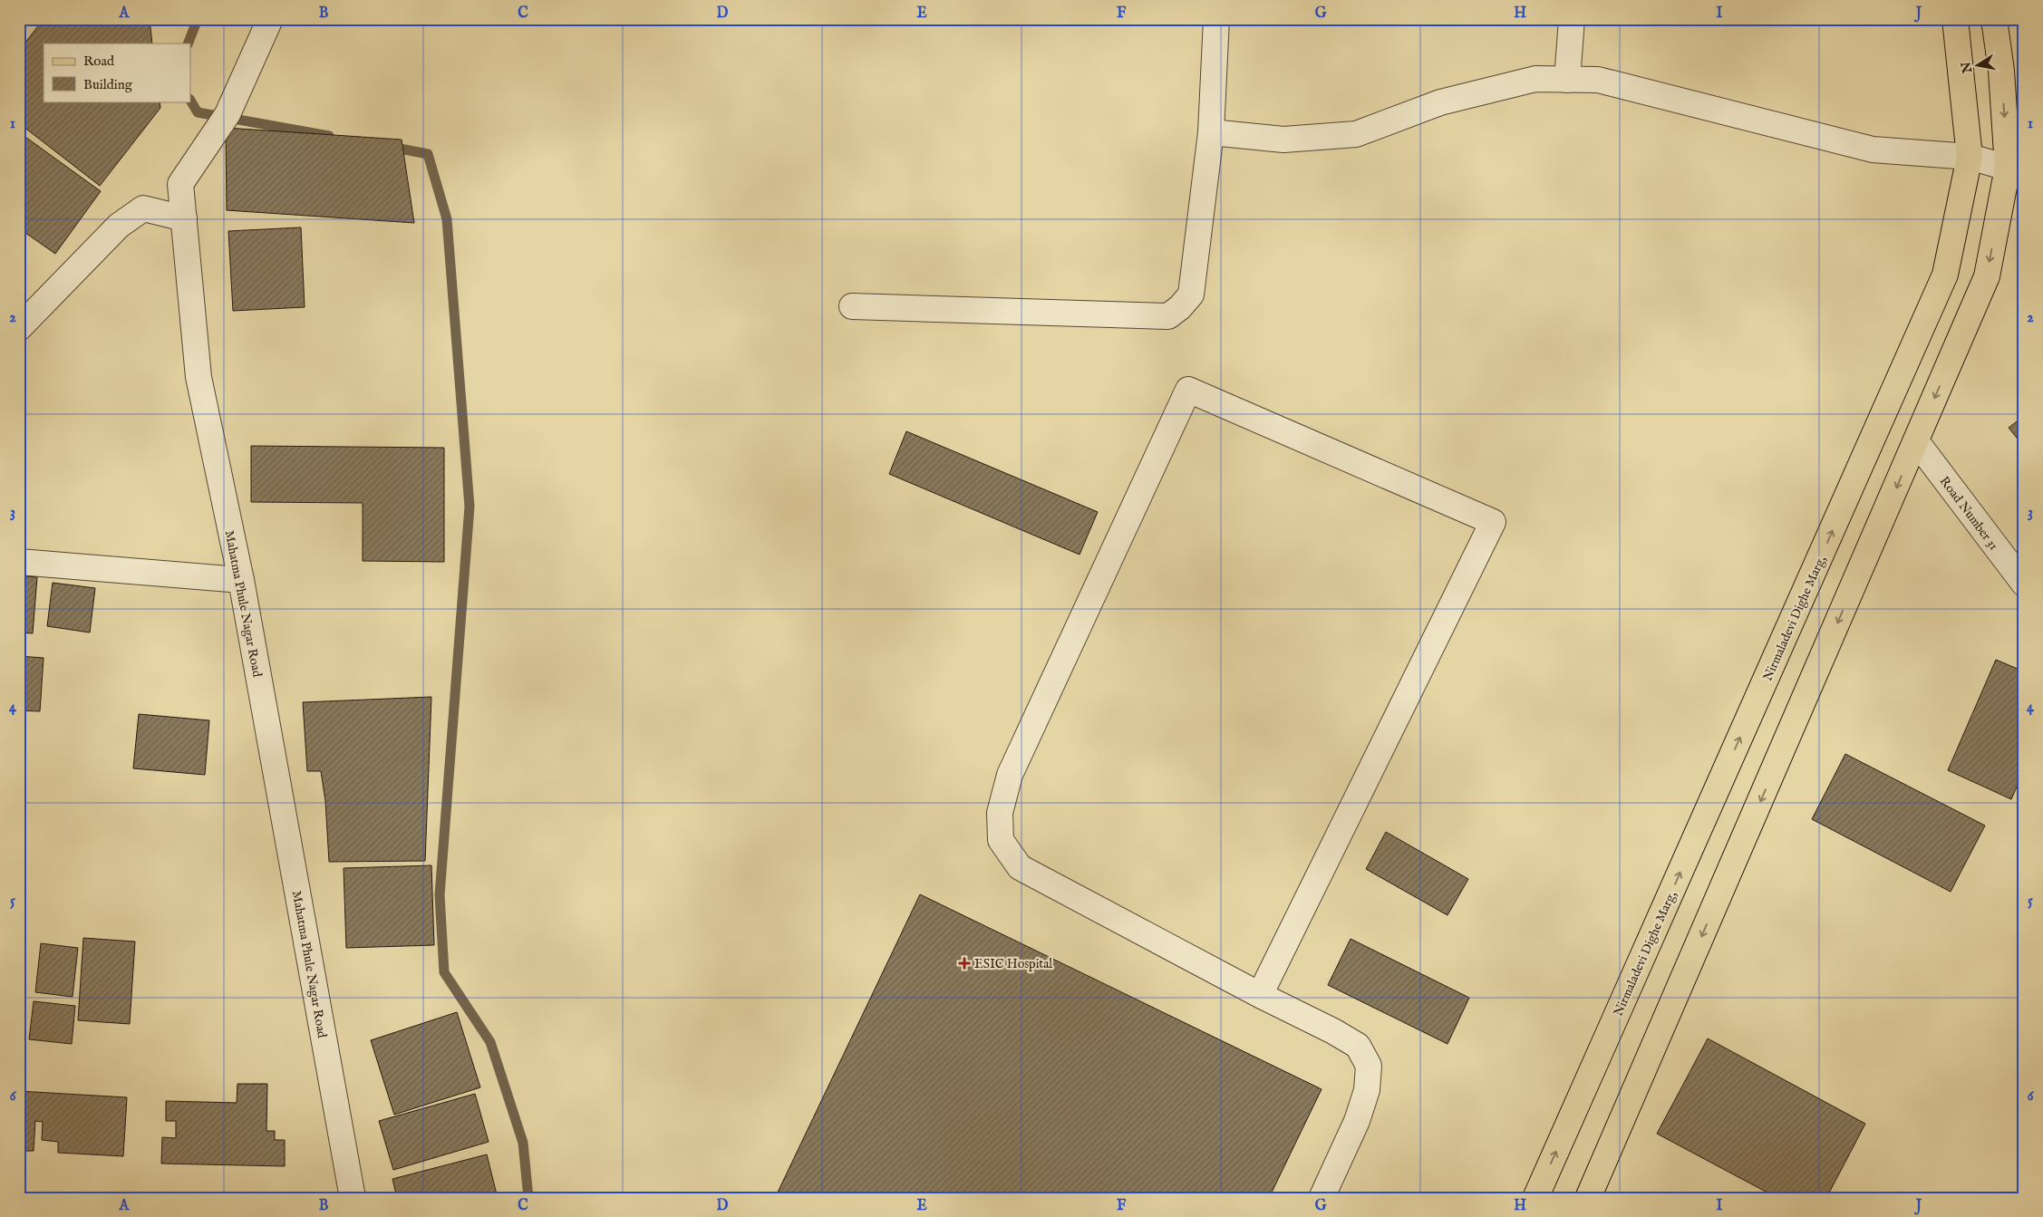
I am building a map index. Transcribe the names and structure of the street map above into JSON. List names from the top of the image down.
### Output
{
  "streets": {
    "main road": ["Nirmaladevi Dighe Marg,"],
    "street": ["Road Number 31", "Mahatma Phule Nagar Road"]
  },
  "places": {
    "health": ["ESIC Hospital"]
  },
  "legend": ["Road", "Building"],
  "north": "left",
  "grid": {
    "columns": [
      "A",
      "B",
      "C",
      "D",
      "E",
      "F",
      "G",
      "H",
      "I",
      "J"
    ],
    "rows": [
      "1",
      "2",
      "3",
      "4",
      "5",
      "6"
    ]
  }
}
